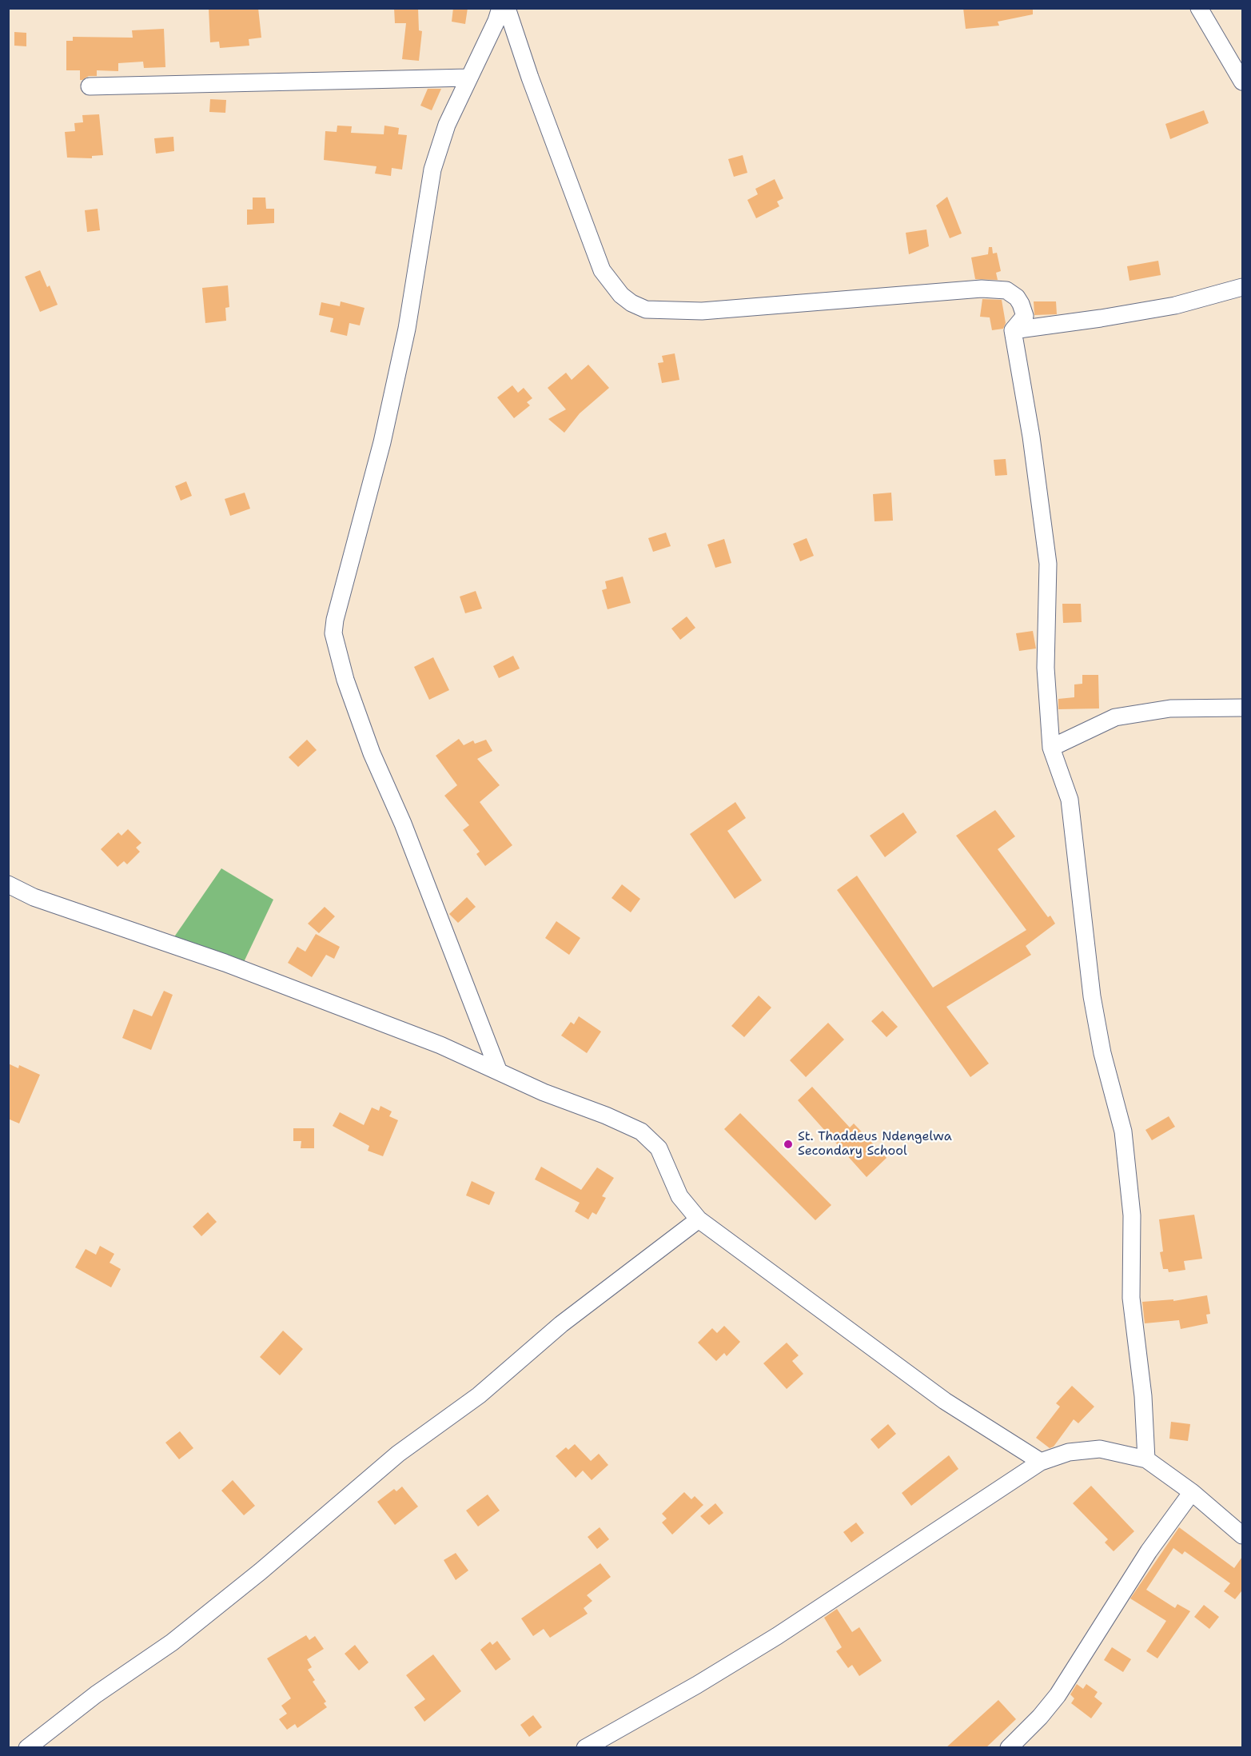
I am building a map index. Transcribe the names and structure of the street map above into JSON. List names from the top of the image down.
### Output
{
  "places": ["St. Thaddeus Ndengelwa Secondary School"]
}
